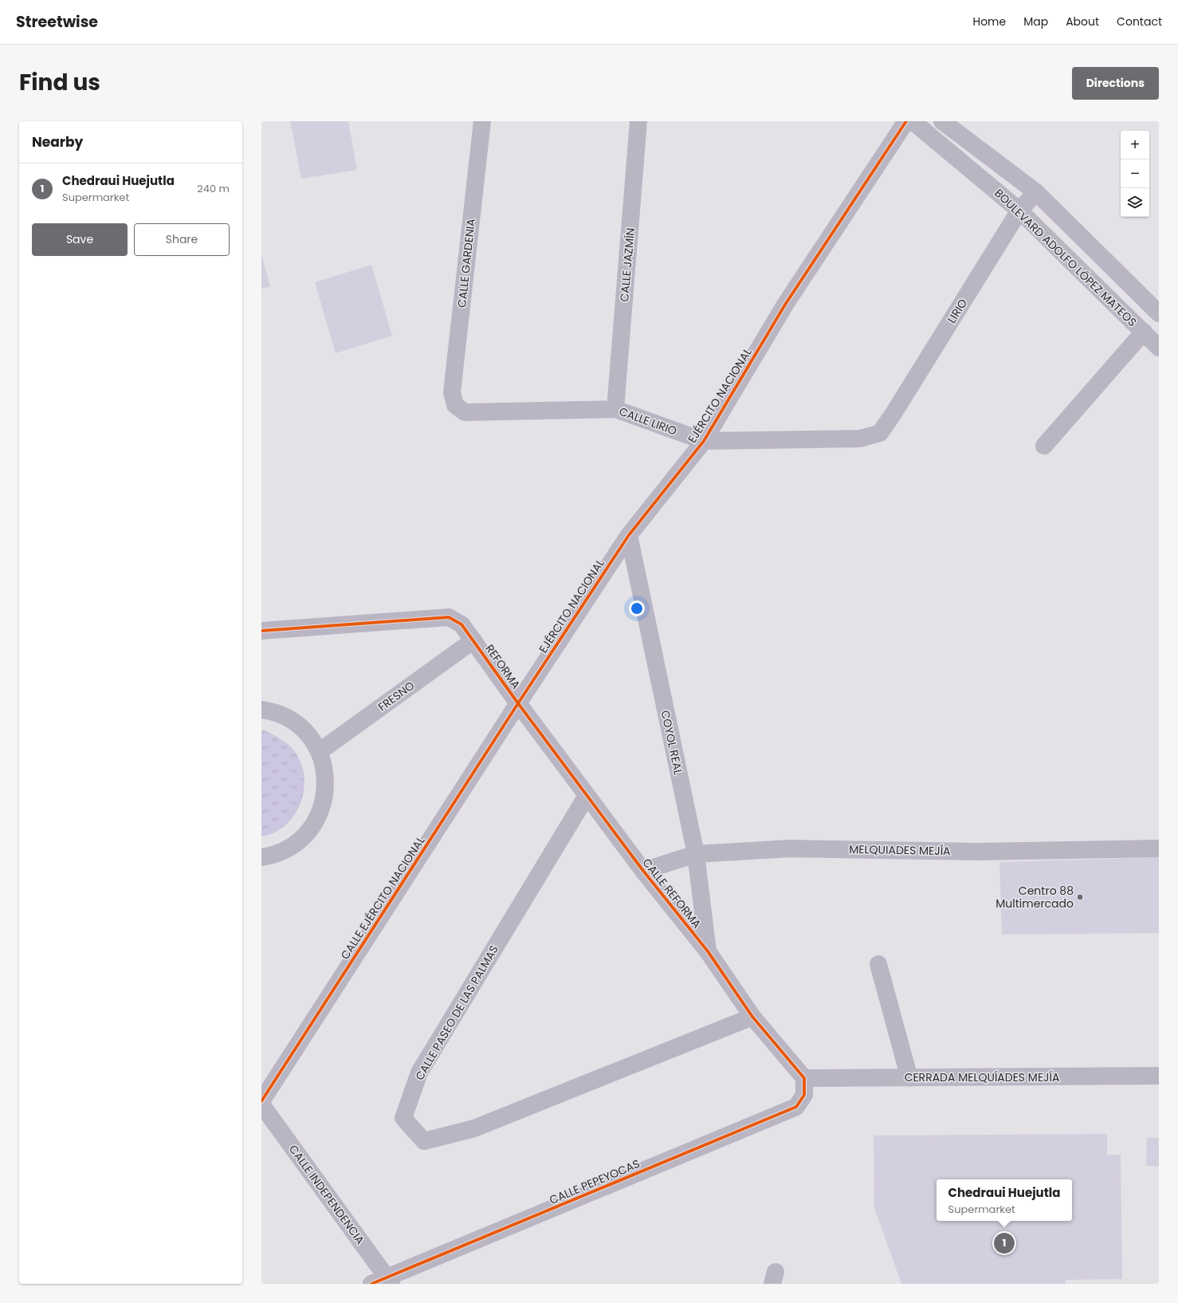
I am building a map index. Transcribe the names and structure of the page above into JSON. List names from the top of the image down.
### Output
{
  "streets": {
    "street": [
      "BOULEVARD ADOLFO LÓPEZ MATEOS",
      "CALLE GARDENIA",
      "CALLE JAZMÍN",
      "LIRIO",
      "EJÉRCITO NACIONAL",
      "CALLE LIRIO",
      "REFORMA",
      "FRESNO",
      "COYOL REAL",
      "MELQUIADES MEJÍA",
      "CALLE REFORMA",
      "CALLE EJÉRCITO NACIONAL",
      "CALLE PASEO DE LAS PALMAS",
      "CERRADA MELQUÍADES MEJÍA",
      "CALLE PEPEYOCAS",
      "CALLE INDEPENDENCIA"
    ]
  },
  "crossings": [
    ["BOULEVARD ADOLFO LÓPEZ MATEOS", "LIRIO"],
    ["CALLE GARDENIA", "CALLE LIRIO"],
    ["CALLE JAZMÍN", "CALLE LIRIO"],
    ["LIRIO", "CALLE LIRIO"],
    ["EJÉRCITO NACIONAL", "CALLE LIRIO"],
    ["EJÉRCITO NACIONAL", "REFORMA"],
    ["EJÉRCITO NACIONAL", "COYOL REAL"],
    ["EJÉRCITO NACIONAL", "CALLE REFORMA"],
    ["EJÉRCITO NACIONAL", "CALLE EJÉRCITO NACIONAL"],
    ["REFORMA", "FRESNO"],
    ["REFORMA", "CALLE REFORMA"],
    ["REFORMA", "CALLE EJÉRCITO NACIONAL"],
    ["COYOL REAL", "MELQUIADES MEJÍA"],
    ["COYOL REAL", "CALLE REFORMA"],
    ["MELQUIADES MEJÍA", "CALLE REFORMA"],
    ["CALLE REFORMA", "CALLE EJÉRCITO NACIONAL"],
    ["CALLE REFORMA", "CALLE PASEO DE LAS PALMAS"],
    ["CALLE REFORMA", "CERRADA MELQUÍADES MEJÍA"],
    ["CALLE REFORMA", "CALLE PEPEYOCAS"],
    ["CERRADA MELQUÍADES MEJÍA", "CALLE PEPEYOCAS"],
    ["CALLE PEPEYOCAS", "CALLE INDEPENDENCIA"]
  ],
  "places": ["Centro 88 Multimercado"],
  "page": {
    "header": "Streetwise",
    "nav": [
      "Home",
      "Map",
      "About",
      "Contact"
    ],
    "title": "Find us",
    "buttons": [
      "Directions",
      ["Save", "Share"]
    ],
    "heading": "Nearby",
    "map_buttons": ["+", "−"],
    "list": [
      {
        "mark": "1",
        "name": "Chedraui Huejutla",
        "note": "Supermarket",
        "value": "240 m"
      }
    ],
    "popup": ["Chedraui Huejutla", "Supermarket"],
    "pins": "1"
  }
}
